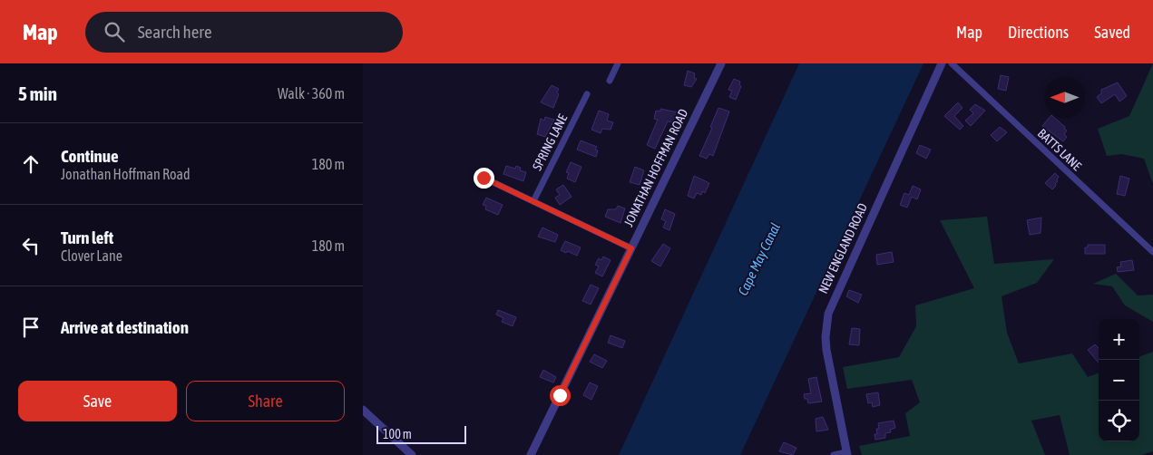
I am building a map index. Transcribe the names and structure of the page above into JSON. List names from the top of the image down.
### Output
{
  "streets": {
    "street": [
      "SPRING LANE",
      "BATTS LANE",
      "JONATHAN HOFFMAN ROAD",
      "NEW ENGLAND ROAD"
    ]
  },
  "water": ["Cape May Canal"],
  "scale_bar": "100 m",
  "north": "left",
  "page": {
    "header": "Map",
    "search": "Search here",
    "nav": ["Map", "Directions", "Saved"],
    "heading": ["5 min", "Walk · 360 m"],
    "list": [
      ["Continue", "Jonathan Hoffman Road", "180 m"],
      ["Turn left", "Clover Lane", "180 m"],
      "Arrive at destination"
    ],
    "map_buttons": ["+", "−"],
    "buttons": ["Save", "Share"],
    "scale": "100 m"
  }
}
